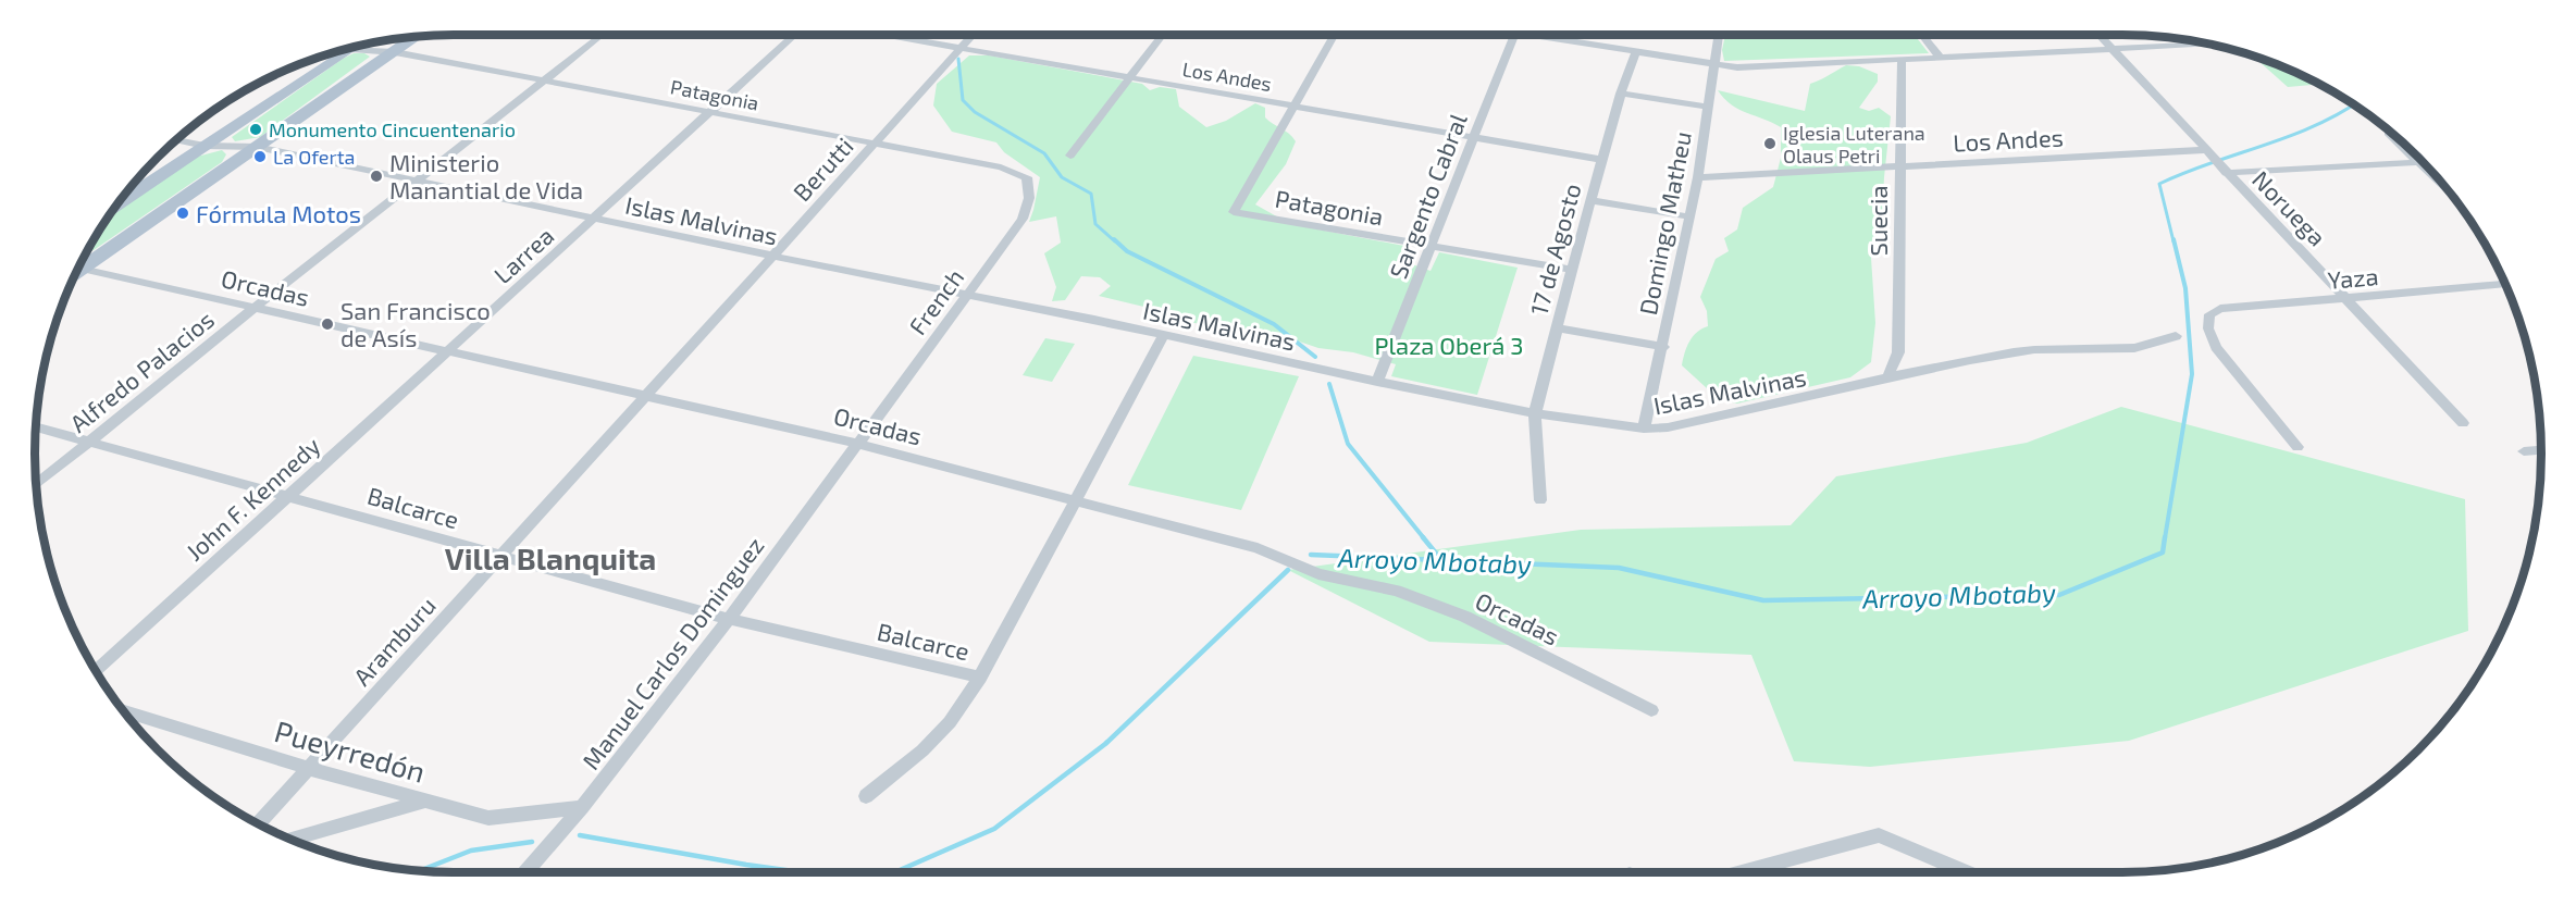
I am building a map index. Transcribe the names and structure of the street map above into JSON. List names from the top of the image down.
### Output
{
  "streets": {
    "street": [
      "Los Andes",
      "Patagonia",
      "Berutti",
      "Sargento Cabral",
      "Noruega",
      "Islas Malvinas",
      "Suecia",
      "Domingo Matheu",
      "17 de Agosto",
      "Larrea",
      "Yaza",
      "Orcadas",
      "French",
      "Alfredo Palacios",
      "John F. Kennedy",
      "Balcarce",
      "Aramburu",
      "Manuel Carlos Dominguez",
      "Pueyrredón"
    ]
  },
  "crossings": [
    ["Los Andes", "Patagonia"],
    ["Los Andes", "Berutti"],
    ["Los Andes", "Sargento Cabral"],
    ["Los Andes", "Noruega"],
    ["Los Andes", "Suecia"],
    ["Los Andes", "Domingo Matheu"],
    ["Los Andes", "17 de Agosto"],
    ["Patagonia", "Berutti"],
    ["Patagonia", "Sargento Cabral"],
    ["Patagonia", "17 de Agosto"],
    ["Patagonia", "Larrea"],
    ["Patagonia", "French"],
    ["Patagonia", "Alfredo Palacios"],
    ["Berutti", "Islas Malvinas"],
    ["Berutti", "Orcadas"],
    ["Berutti", "Aramburu"],
    ["Sargento Cabral", "Islas Malvinas"],
    ["Noruega", "Yaza"],
    ["Islas Malvinas", "Suecia"],
    ["Islas Malvinas", "Domingo Matheu"],
    ["Islas Malvinas", "17 de Agosto"],
    ["Islas Malvinas", "Larrea"],
    ["Islas Malvinas", "French"],
    ["Islas Malvinas", "Alfredo Palacios"],
    ["Larrea", "Orcadas"],
    ["Larrea", "John F. Kennedy"],
    ["Orcadas", "French"],
    ["Orcadas", "Alfredo Palacios"],
    ["Orcadas", "John F. Kennedy"],
    ["Orcadas", "Aramburu"],
    ["Orcadas", "Manuel Carlos Dominguez"],
    ["French", "Manuel Carlos Dominguez"],
    ["Alfredo Palacios", "Balcarce"],
    ["John F. Kennedy", "Balcarce"],
    ["Balcarce", "Aramburu"],
    ["Balcarce", "Manuel Carlos Dominguez"],
    ["Aramburu", "Pueyrredón"],
    ["Manuel Carlos Dominguez", "Pueyrredón"]
  ],
  "districts": ["Villa Blanquita"],
  "water": ["Arroyo Mbotaby"],
  "parks": ["Plaza Oberá 3"],
  "places": [
    "Monumento Cincuentenario",
    "Iglesia Luterana Olaus Petri",
    "La Oferta",
    "Ministerio Manantial de Vida",
    "Fórmula Motos",
    "San Francisco de Asís"
  ]
}
